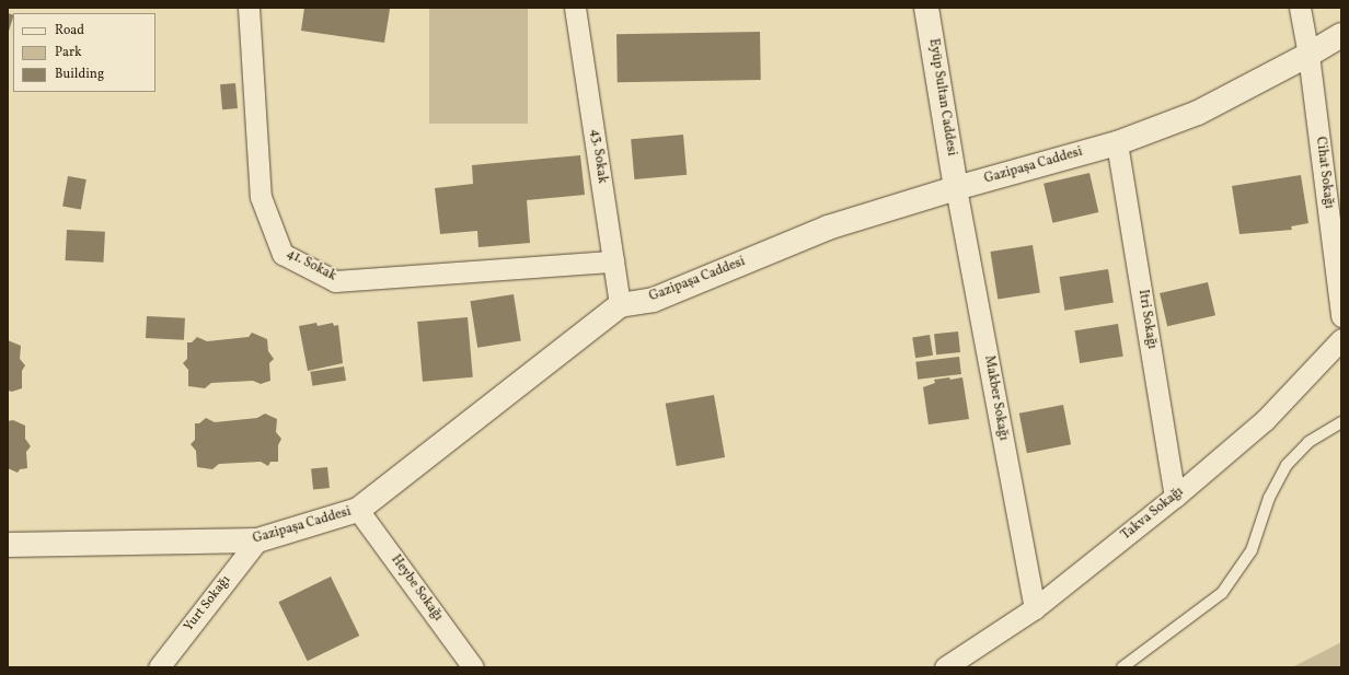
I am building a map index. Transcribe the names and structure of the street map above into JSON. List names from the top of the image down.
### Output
{
  "streets": {
    "street": [
      "Eyüp Sultan Caddesi",
      "43. Sokak",
      "Gazipaşa Caddesi",
      "Cihat Sokağı",
      "41. Sokak",
      "Itri Sokağı",
      "Makber Sokağı",
      "Takva Sokağı",
      "Heybe Sokağı",
      "Yurt Sokağı"
    ]
  },
  "crossings": [
    ["Eyüp Sultan Caddesi", "Gazipaşa Caddesi"],
    ["Eyüp Sultan Caddesi", "Makber Sokağı"],
    ["43. Sokak", "Gazipaşa Caddesi"],
    ["43. Sokak", "41. Sokak"],
    ["Gazipaşa Caddesi", "Cihat Sokağı"],
    ["Gazipaşa Caddesi", "Itri Sokağı"],
    ["Gazipaşa Caddesi", "Makber Sokağı"],
    ["Gazipaşa Caddesi", "Heybe Sokağı"],
    ["Gazipaşa Caddesi", "Yurt Sokağı"],
    ["Itri Sokağı", "Takva Sokağı"],
    ["Makber Sokağı", "Takva Sokağı"]
  ],
  "legend": ["Road", "Park", "Building"]
}
